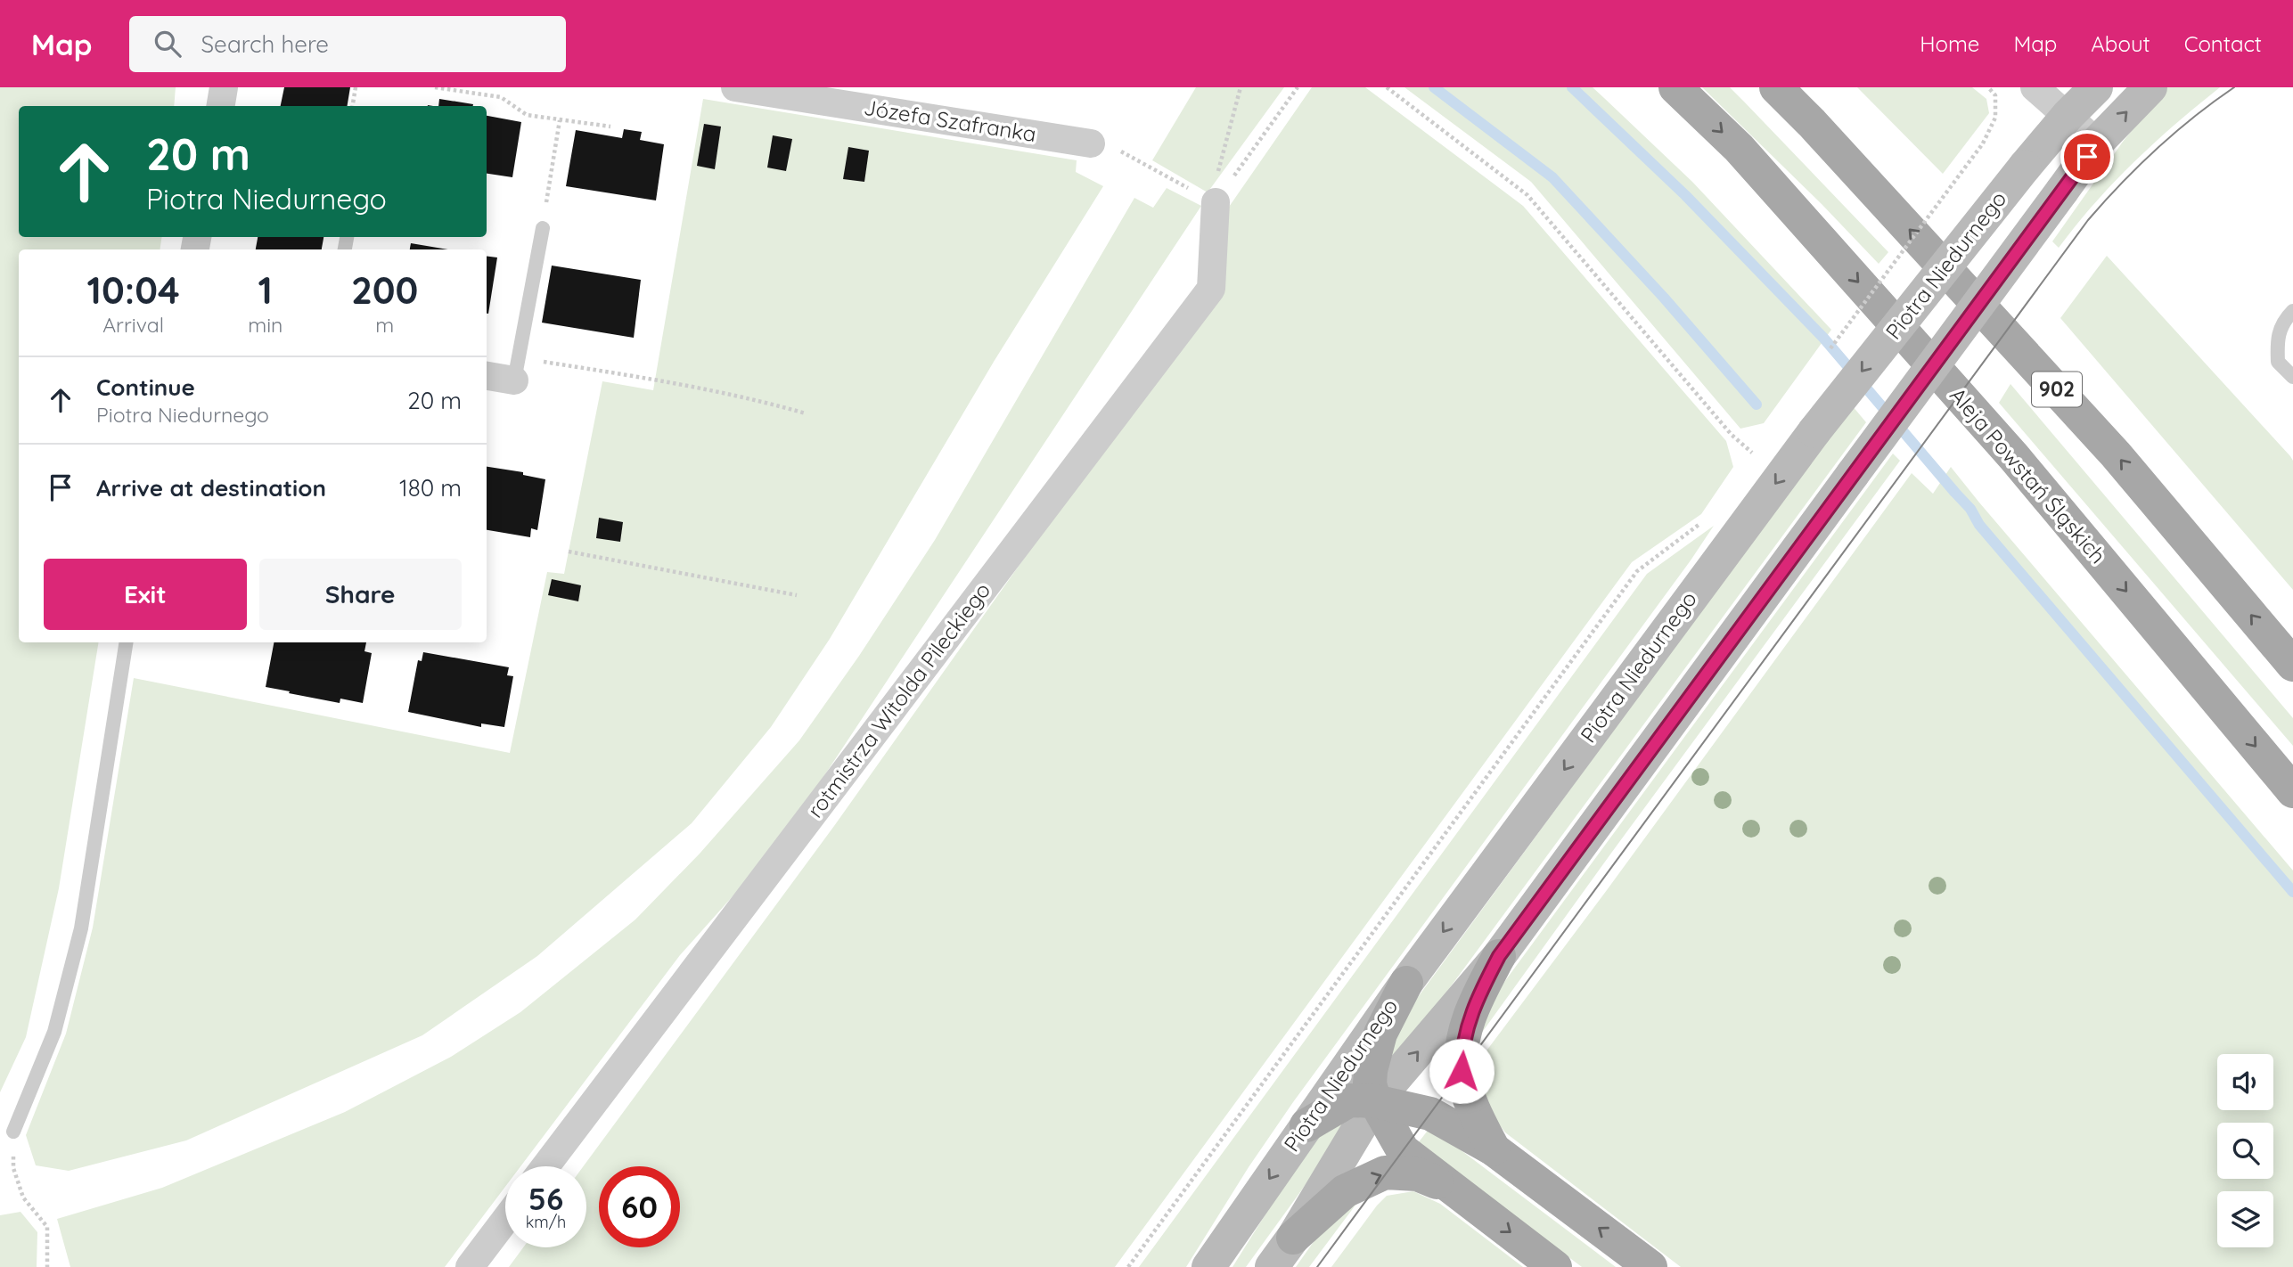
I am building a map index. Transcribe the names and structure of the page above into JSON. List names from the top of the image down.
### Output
{
  "streets": {
    "main road": ["Piotra Niedurnego", "902", "Aleja Powstań Śląskich"],
    "street": ["Józefa Szafranka", "rotmistrza Witolda Pileckiego"]
  },
  "page": {
    "header": "Map",
    "search": "Search here",
    "nav": [
      "Home",
      "Map",
      "About",
      "Contact"
    ],
    "turn": ["20 m", "Piotra Niedurnego"],
    "eta": [
      "10:04",
      "Arrival",
      "1",
      "min",
      "200",
      "m"
    ],
    "list": [
      {
        "name": "Continue",
        "note": "Piotra Niedurnego",
        "value": "20 m"
      },
      {
        "name": "Arrive at destination",
        "value": "180 m"
      }
    ],
    "buttons": ["Exit", "Share"],
    "speed": "56 km/h",
    "limit": "60"
  }
}
